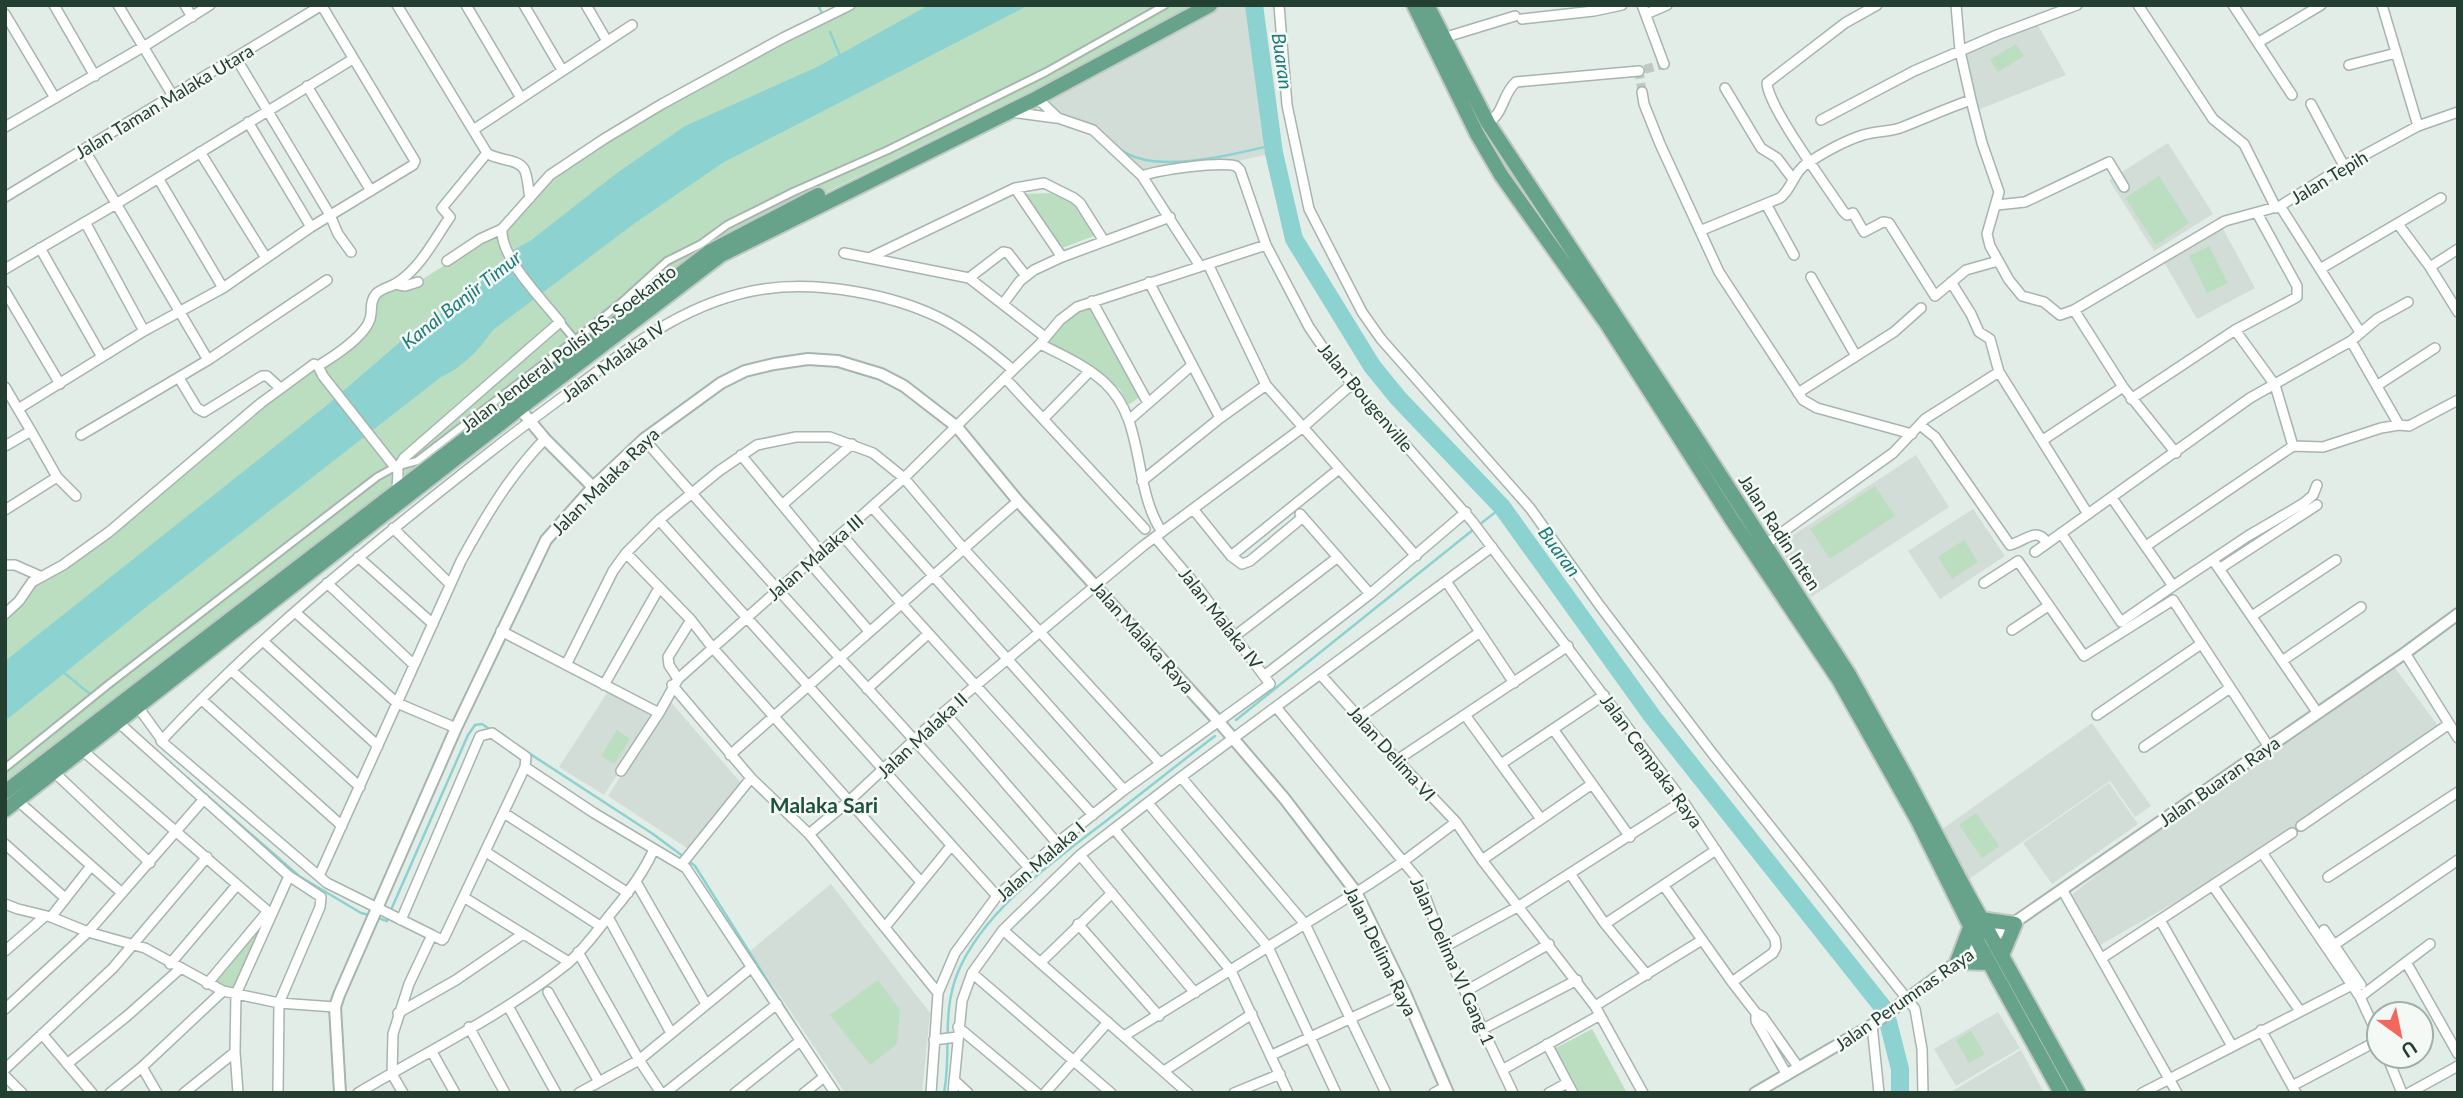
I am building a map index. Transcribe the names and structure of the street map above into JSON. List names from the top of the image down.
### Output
{
  "streets": {
    "main road": ["Jalan Jenderal Polisi RS. Soekanto", "Jalan Radin Inten"],
    "street": [
      "Jalan Taman Malaka Utara",
      "Jalan Tepih",
      "Jalan Malaka IV",
      "Jalan Bougenville",
      "Jalan Malaka Raya",
      "Jalan Malaka III",
      "Jalan Malaka II",
      "Jalan Delima VI",
      "Jalan Cempaka Raya",
      "Jalan Buaran Raya",
      "Jalan Malaka I",
      "Jalan Delima Raya",
      "Jalan Delima VI Gang 1",
      "Jalan Perumnas Raya"
    ]
  },
  "crossings": [
    ["Jalan Malaka IV", "Jalan Malaka Raya"],
    ["Jalan Malaka IV", "Jalan Malaka II"],
    ["Jalan Malaka IV", "Jalan Malaka I"],
    ["Jalan Malaka IV", "Jalan Delima Raya"],
    ["Jalan Bougenville", "Jalan Malaka II"],
    ["Jalan Bougenville", "Jalan Cempaka Raya"],
    ["Jalan Malaka Raya", "Jalan Malaka III"],
    ["Jalan Malaka Raya", "Jalan Malaka II"],
    ["Jalan Malaka Raya", "Jalan Malaka I"],
    ["Jalan Malaka Raya", "Jalan Delima Raya"],
    ["Jalan Radin Inten", "Jalan Buaran Raya"],
    ["Jalan Radin Inten", "Jalan Perumnas Raya"],
    ["Jalan Buaran Raya", "Jalan Perumnas Raya"],
    ["Jalan Malaka I", "Jalan Delima Raya"]
  ],
  "districts": ["Malaka Sari"],
  "water": ["Buaran", "Kanal Banjir Timur"],
  "north": "bottom right"
}
